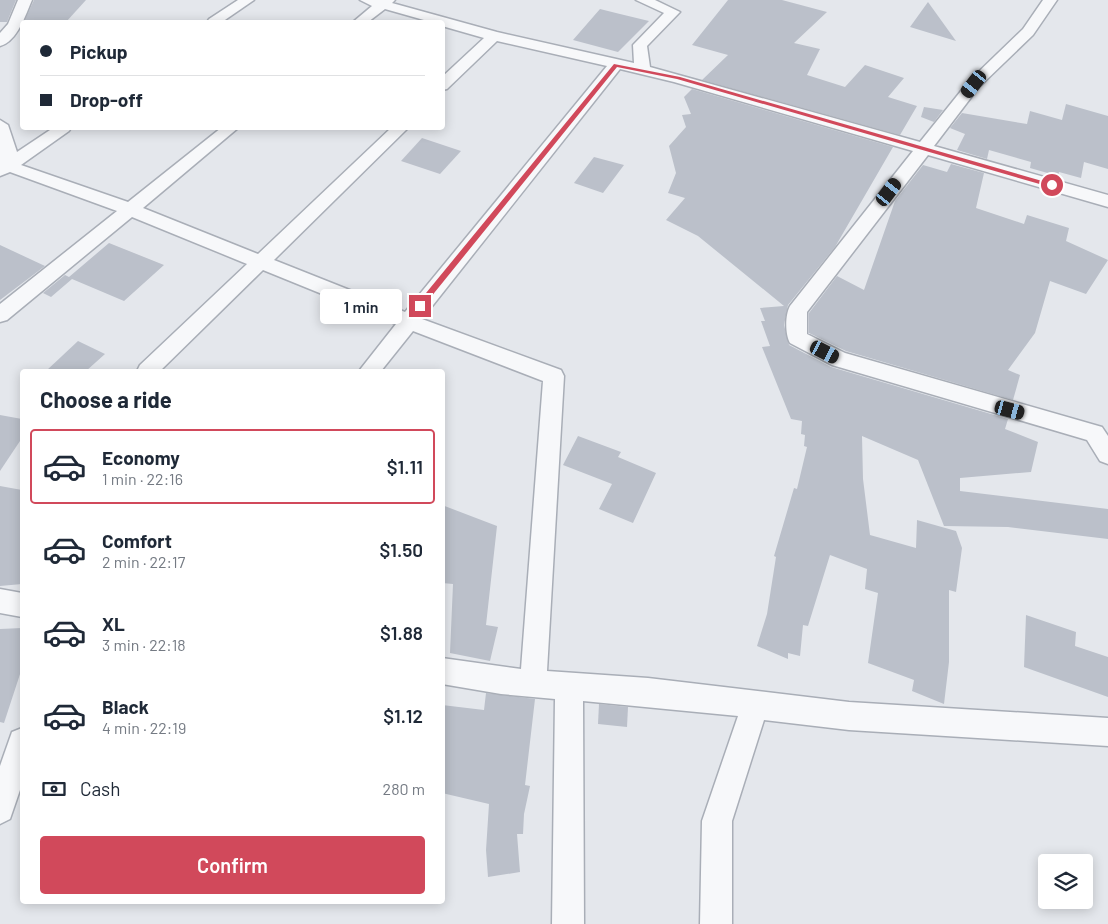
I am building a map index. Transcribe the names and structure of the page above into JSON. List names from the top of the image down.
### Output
{
  "page": {
    "banner": ["Pickup", "Drop-off"],
    "bubble": "1 min",
    "heading": "Choose a ride",
    "list": [
      {
        "name": "Economy",
        "note": "1 min · 22:16",
        "value": "$1.11"
      },
      {
        "name": "Comfort",
        "note": "2 min · 22:17",
        "value": "$1.50"
      },
      {
        "name": "XL",
        "note": "3 min · 22:18",
        "value": "$1.88"
      },
      {
        "name": "Black",
        "note": "4 min · 22:19",
        "value": "$1.12"
      }
    ],
    "pay": ["Cash", "280 m"],
    "buttons": "Confirm"
  }
}
